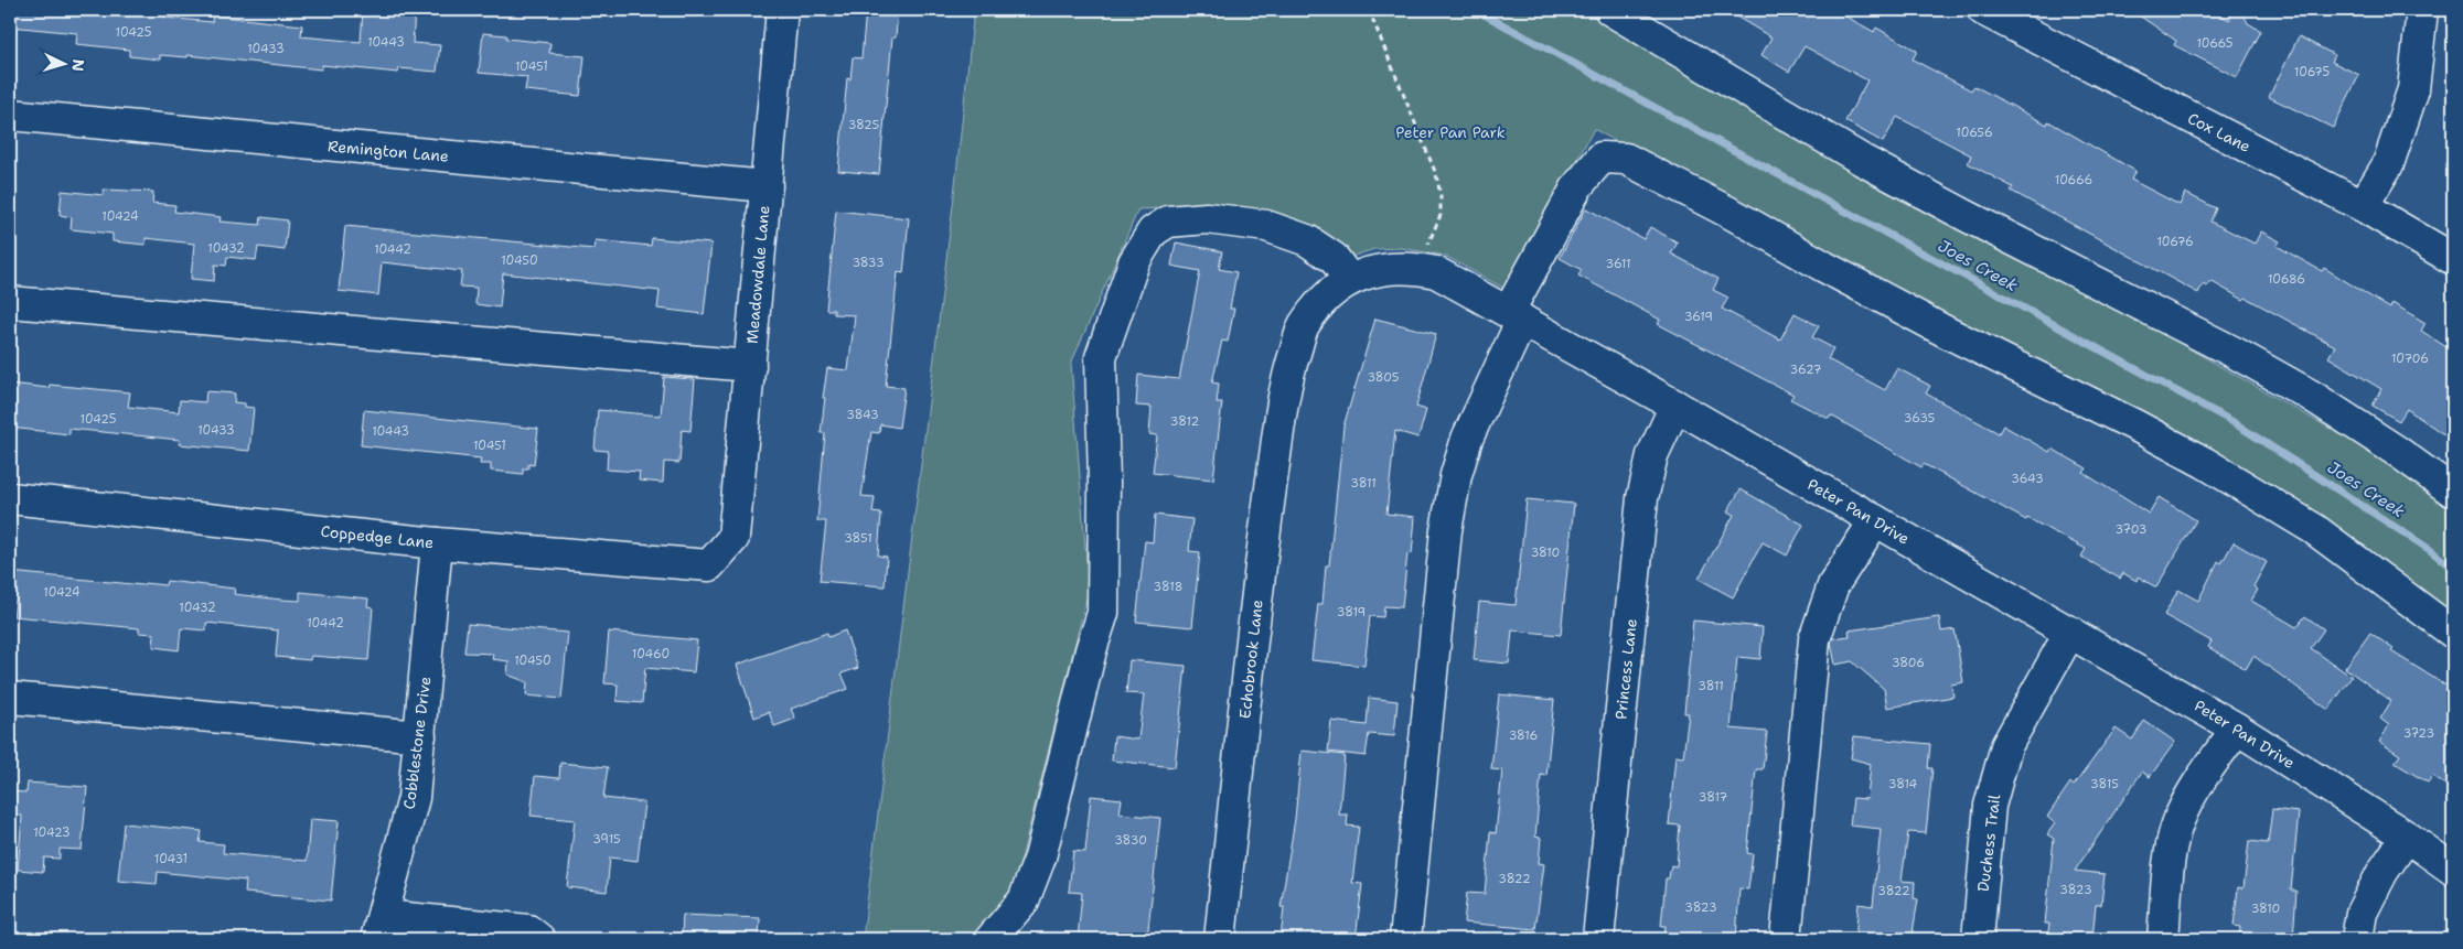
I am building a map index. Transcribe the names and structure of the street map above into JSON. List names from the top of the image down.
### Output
{
  "streets": {
    "street": [
      "Cox Lane",
      "Remington Lane",
      "Meadowdale Lane",
      "Peter Pan Drive",
      "Coppedge Lane",
      "Echobrook Lane",
      "Princess Lane",
      "Cobblestone Drive",
      "Duchess Trail"
    ]
  },
  "crossings": [
    ["Remington Lane", "Meadowdale Lane"],
    ["Meadowdale Lane", "Coppedge Lane"],
    ["Peter Pan Drive", "Echobrook Lane"],
    ["Peter Pan Drive", "Princess Lane"],
    ["Peter Pan Drive", "Duchess Trail"],
    ["Coppedge Lane", "Cobblestone Drive"]
  ],
  "water": ["Joes Creek"],
  "parks": ["Peter Pan Park"],
  "house_numbers": [
    "10425",
    "10443",
    "10665",
    "10433",
    "10451",
    "10675",
    "3825",
    "10656",
    "10666",
    "10424",
    "10676",
    "10432",
    "10442",
    "10450",
    "3833",
    "3611",
    "10686",
    "3619",
    "10706",
    "3627",
    "3805",
    "3843",
    "3635",
    "10425",
    "3812",
    "10433",
    "10443",
    "10451",
    "3643",
    "3811",
    "3703",
    "3851",
    "3810",
    "3818",
    "10424",
    "10432",
    "3819",
    "10442",
    "10460",
    "10450",
    "3806",
    "3811",
    "3723",
    "3816",
    "3814",
    "3815",
    "3817",
    "10423",
    "3915",
    "3830",
    "10431",
    "3822",
    "3823",
    "3822",
    "3823",
    "3810"
  ],
  "north": "right"
}
